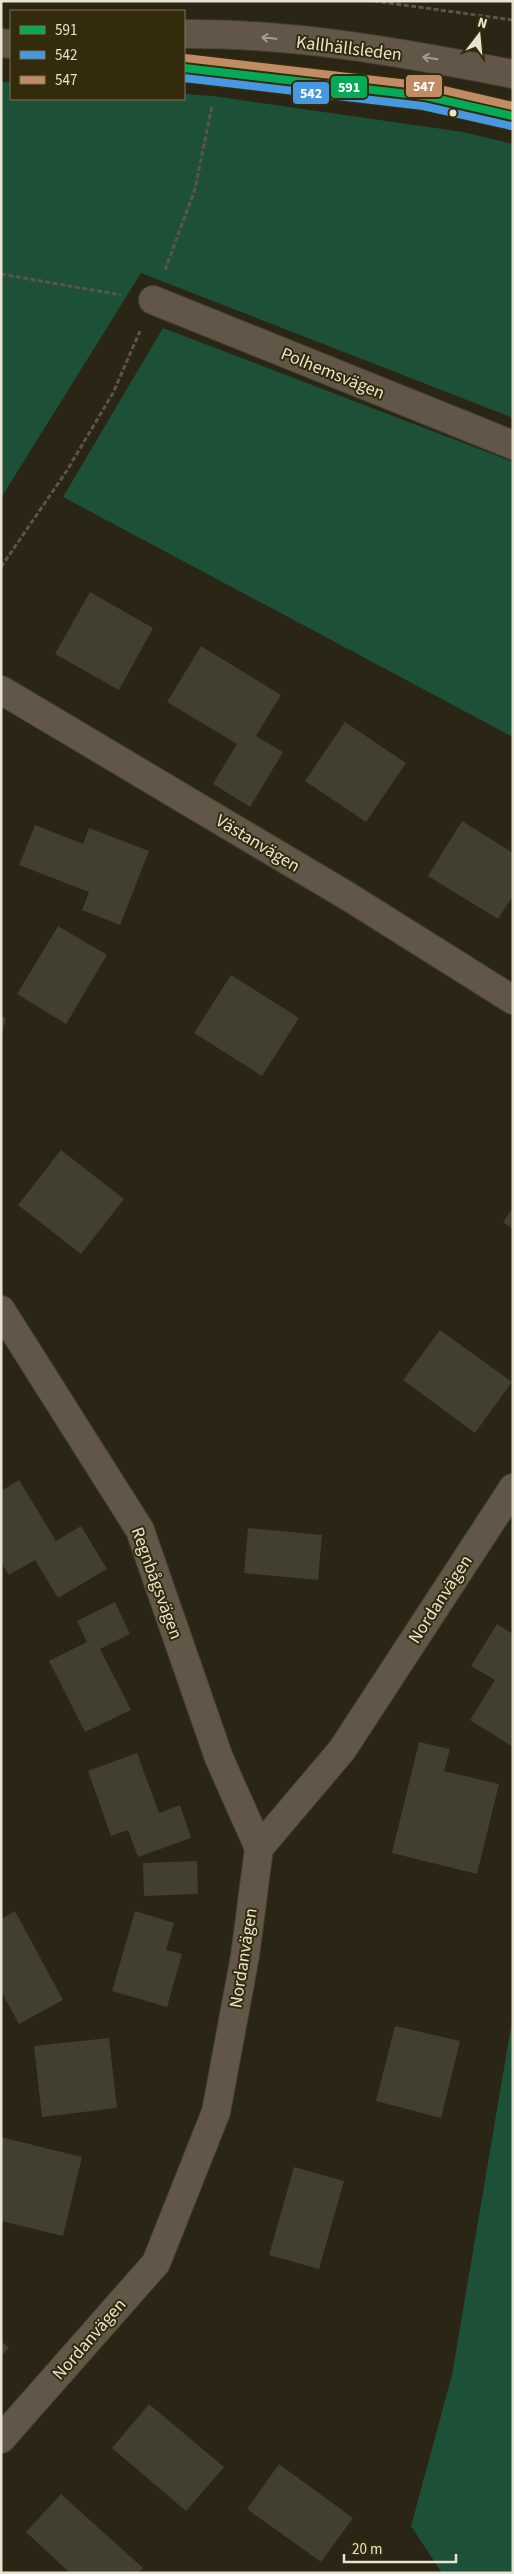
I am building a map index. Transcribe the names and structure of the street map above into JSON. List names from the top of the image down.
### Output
{
  "streets": {
    "street": [
      "Kallhällsleden",
      "Polhemsvägen",
      "Västanvägen",
      "Regnbågsvägen",
      "Nordanvägen"
    ]
  },
  "crossings": [
    ["Regnbågsvägen", "Nordanvägen"]
  ],
  "lines": ["transit line 547", "transit line 591", "transit line 542"],
  "legend": ["591", "542", "547"],
  "scale_bar": "20 m",
  "north": "top"
}
